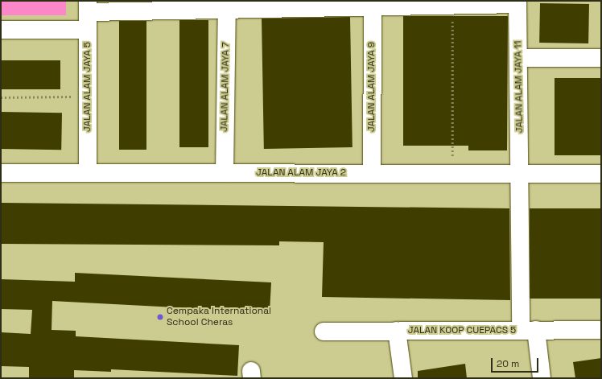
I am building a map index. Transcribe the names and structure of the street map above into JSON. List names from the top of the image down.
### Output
{
  "streets": {
    "street": [
      "JALAN ALAM JAYA 5",
      "JALAN ALAM JAYA 7",
      "JALAN ALAM JAYA 9",
      "JALAN ALAM JAYA 11",
      "JALAN ALAM JAYA 2",
      "JALAN KOOP CUEPACS 5"
    ]
  },
  "crossings": [
    ["JALAN ALAM JAYA 5", "JALAN ALAM JAYA 2"],
    ["JALAN ALAM JAYA 7", "JALAN ALAM JAYA 2"],
    ["JALAN ALAM JAYA 9", "JALAN ALAM JAYA 2"],
    ["JALAN ALAM JAYA 11", "JALAN ALAM JAYA 2"],
    ["JALAN ALAM JAYA 11", "JALAN KOOP CUEPACS 5"]
  ],
  "places": ["Cempaka International School Cheras"],
  "scale_bar": "20 m"
}
